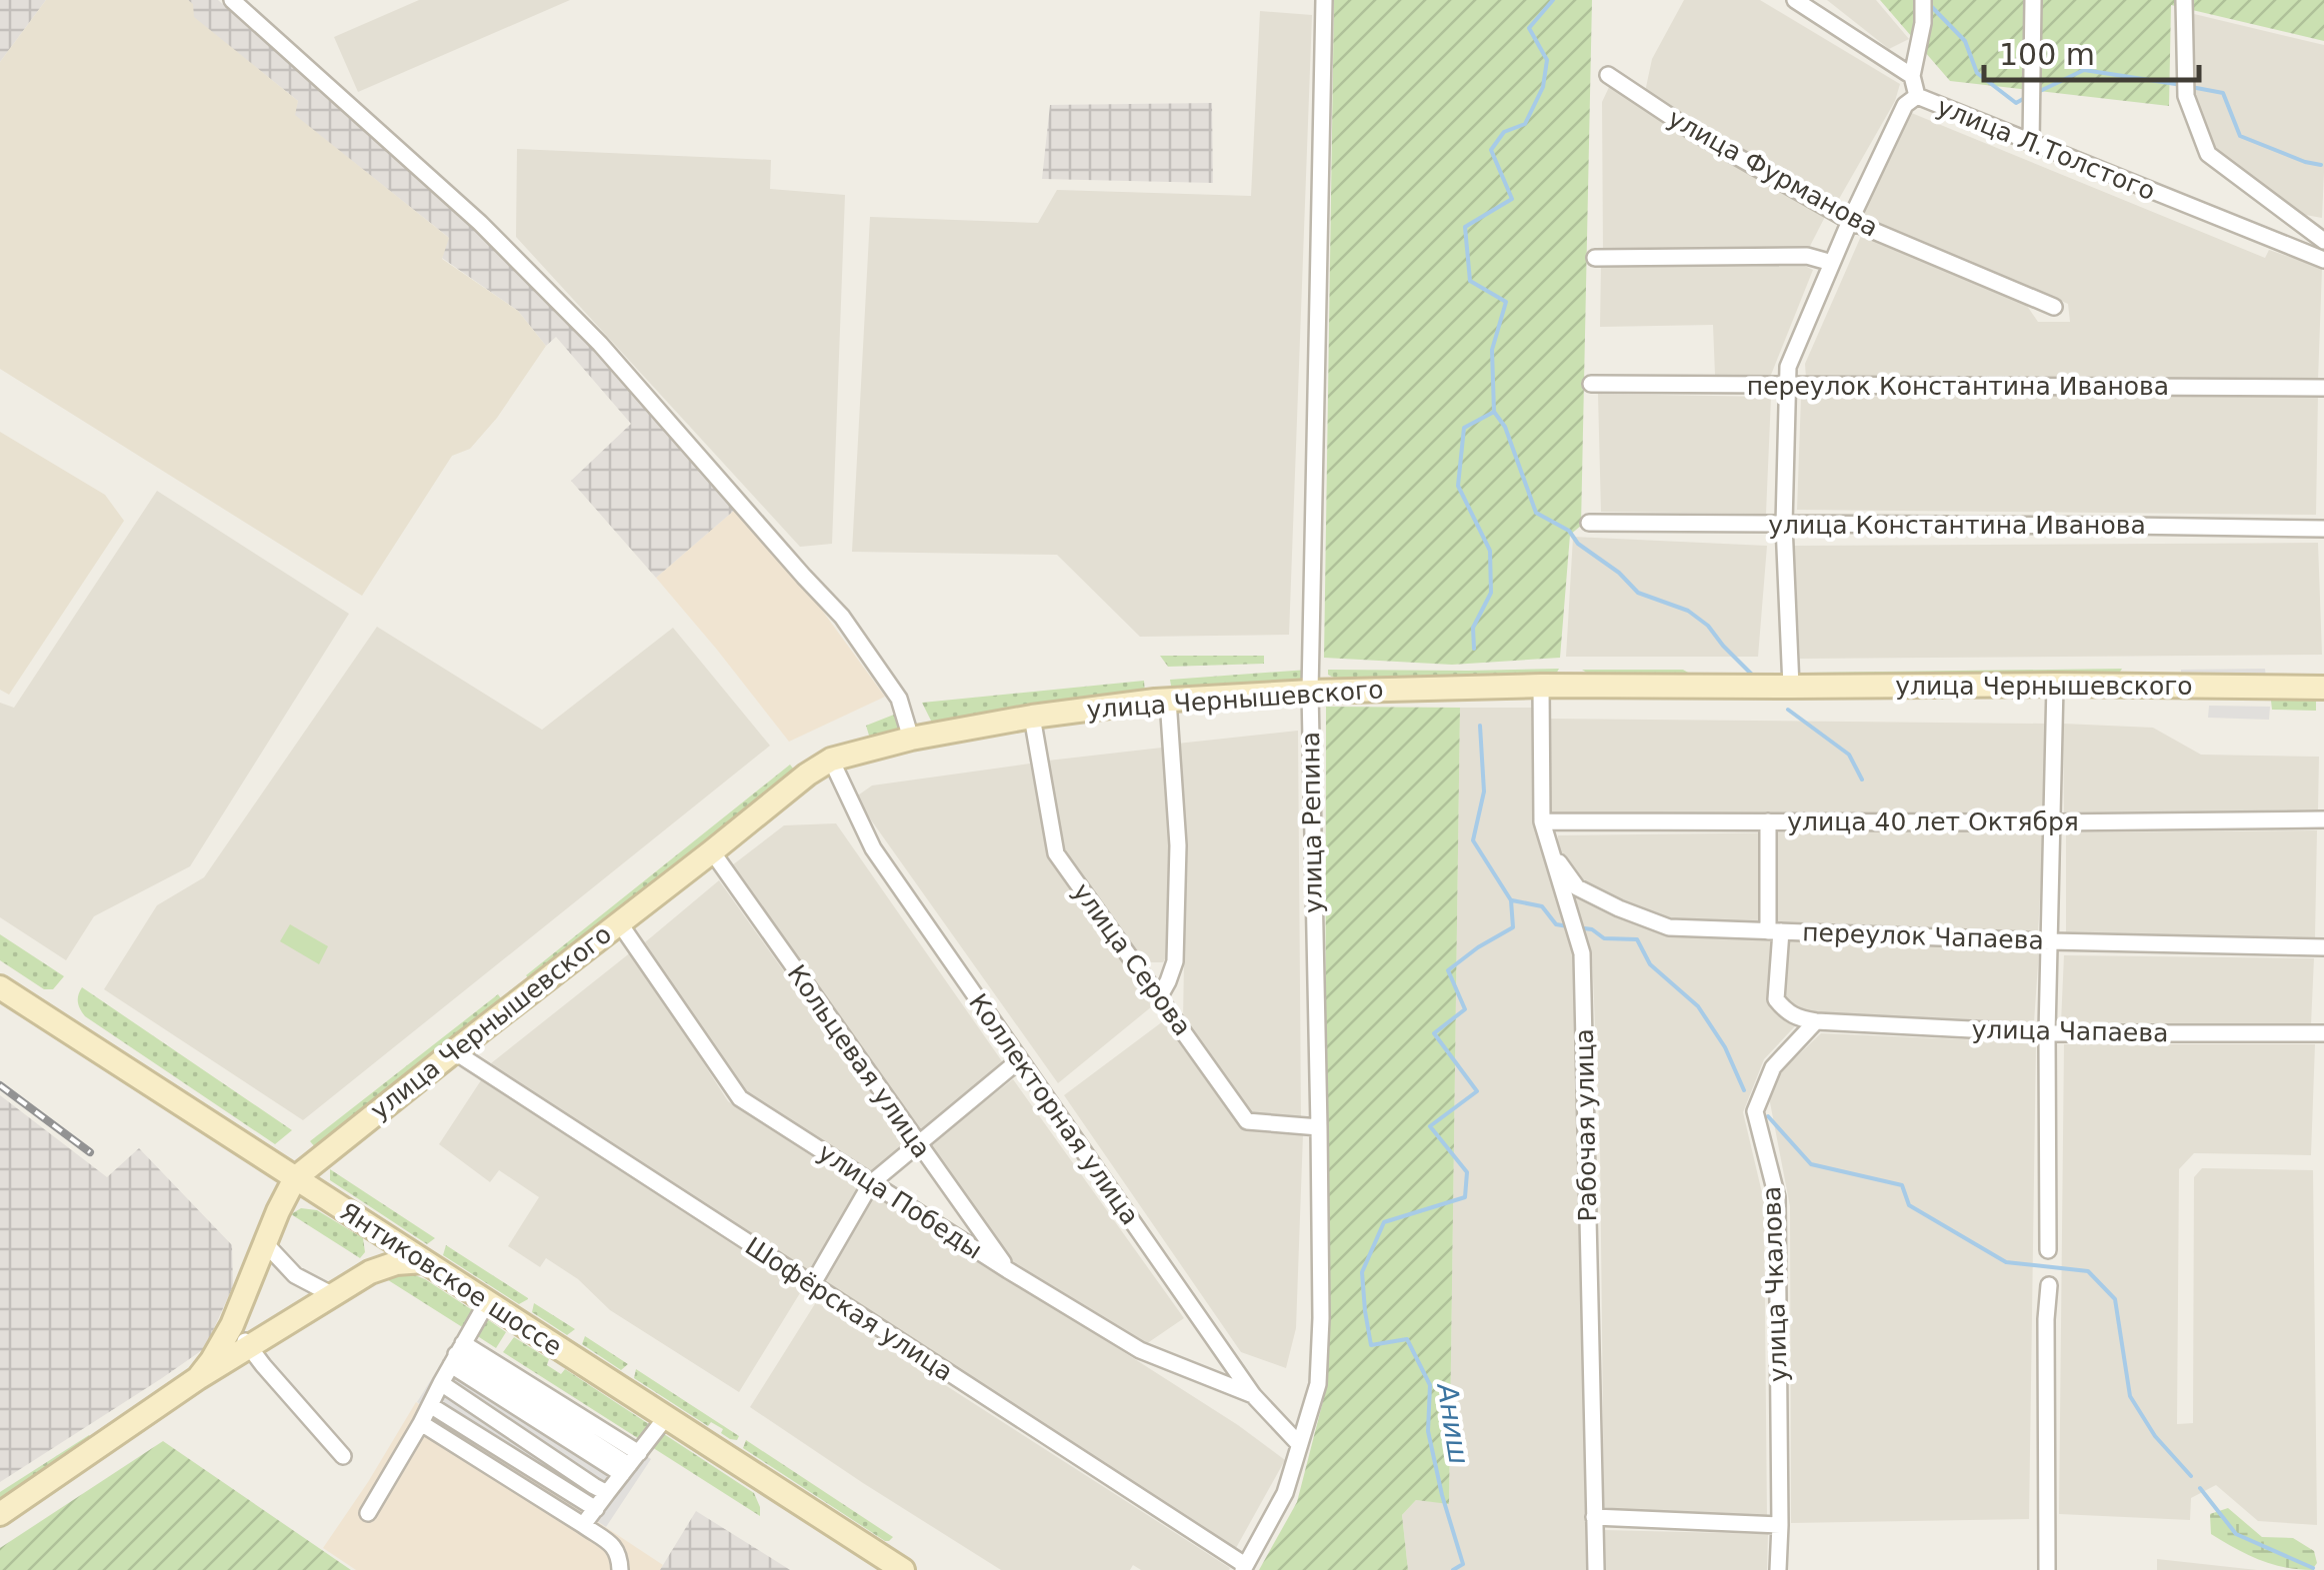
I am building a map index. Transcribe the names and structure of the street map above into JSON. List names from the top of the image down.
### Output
{
  "streets": {
    "street": [
      "улица Л.Толстого",
      "улица Фурманова",
      "переулок Константина Иванова",
      "улица Константина Иванова",
      "улица Чернышевского",
      "улица 40 лет Октября",
      "улица Репина",
      "переулок Чапаева",
      "улица Серова",
      "улица Чапаева",
      "Кольцевая улица",
      "Коллекторная улица",
      "Рабочая улица",
      "улица Победы",
      "Янтиковское шоссе",
      "улица Чкалова",
      "Шофёрская улица"
    ]
  },
  "crossings": [
    ["улица Чернышевского", "улица Репина"],
    ["улица Чернышевского", "улица Серова"],
    ["улица Чернышевского", "Кольцевая улица"],
    ["улица Чернышевского", "Коллекторная улица"],
    ["улица Чернышевского", "Рабочая улица"],
    ["улица Чернышевского", "улица Победы"],
    ["улица Чернышевского", "Янтиковское шоссе"],
    ["улица Чернышевского", "Шофёрская улица"],
    ["улица 40 лет Октября", "Рабочая улица"],
    ["улица Репина", "улица Серова"],
    ["улица Репина", "Коллекторная улица"],
    ["улица Репина", "Шофёрская улица"],
    ["переулок Чапаева", "Рабочая улица"],
    ["улица Чапаева", "улица Чкалова"],
    ["Кольцевая улица", "улица Победы"],
    ["Коллекторная улица", "улица Победы"]
  ],
  "water": ["Аниш"],
  "scale_bar": "100 m"
}
